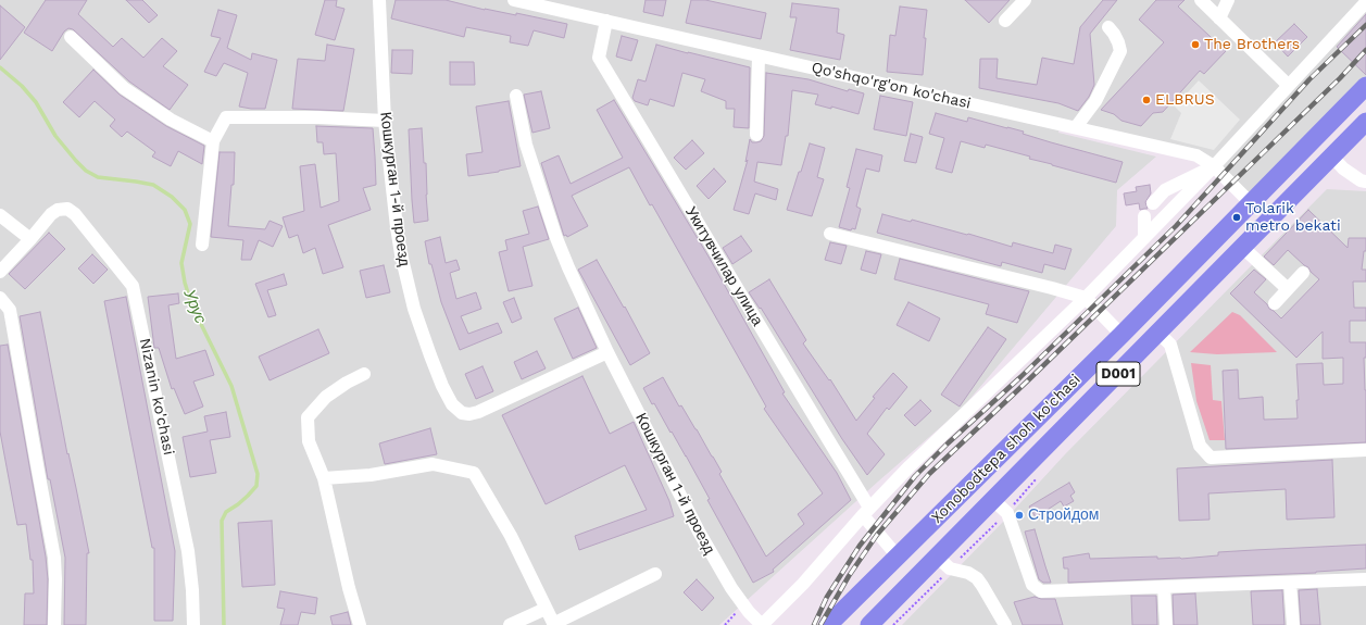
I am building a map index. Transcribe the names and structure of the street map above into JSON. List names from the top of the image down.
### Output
{
  "streets": {
    "highway": ["D001", "Xonobodtepa shoh ko'chasi"],
    "street": [
      "Qo'shqo'rg'on ko'chasi",
      "Кошкурган 1-й проезд",
      "Укитувчилар улица",
      "Nizanin ko'chasi"
    ]
  },
  "crossings": [
    ["Qo'shqo'rg'on ko'chasi", "Укитувчилар улица"],
    ["Qo'shqo'rg'on ko'chasi", "Xonobodtepa shoh ko'chasi"],
    ["Укитувчилар улица", "Xonobodtepa shoh ko'chasi"]
  ],
  "water": ["Урус"],
  "places": [
    "The Brothers",
    "ELBRUS",
    "Tolarik metro bekati",
    "Стройдом"
  ]
}
